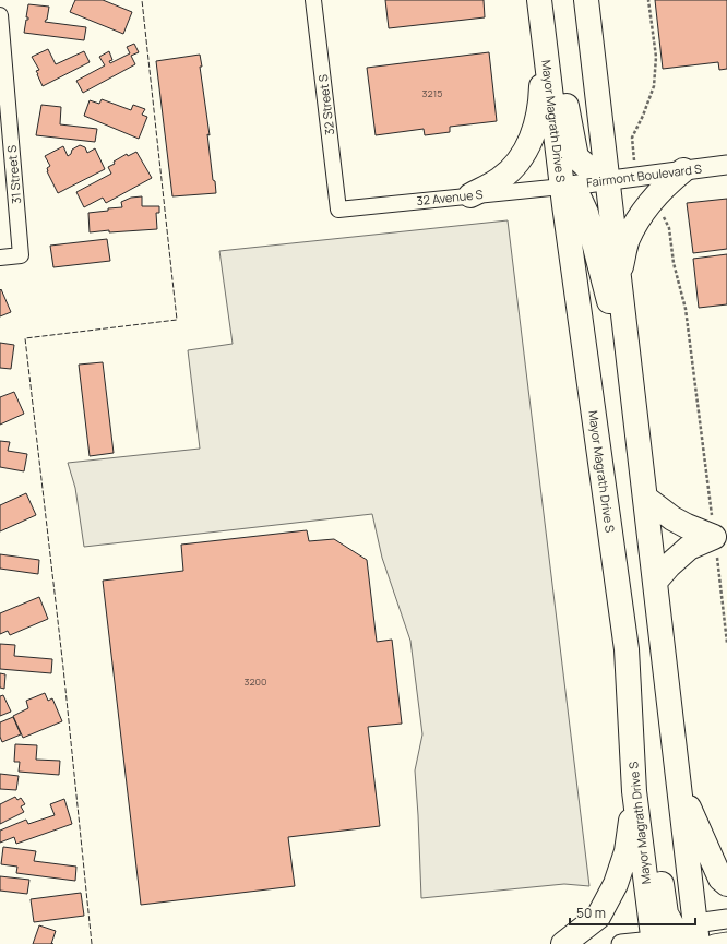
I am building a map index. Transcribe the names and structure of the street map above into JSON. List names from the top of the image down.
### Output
{
  "streets": {
    "main road": ["Mayor Magrath Drive S"],
    "street": [
      "32 Street S",
      "31 Street S",
      "Fairmont Boulevard S",
      "32 Avenue S"
    ]
  },
  "crossings": [
    ["32 Street S", "32 Avenue S"],
    ["Mayor Magrath Drive S", "Fairmont Boulevard S"],
    ["Mayor Magrath Drive S", "32 Avenue S"],
    ["Fairmont Boulevard S", "32 Avenue S"]
  ],
  "house_numbers": ["3215", "3200"],
  "scale_bar": "50 m"
}
